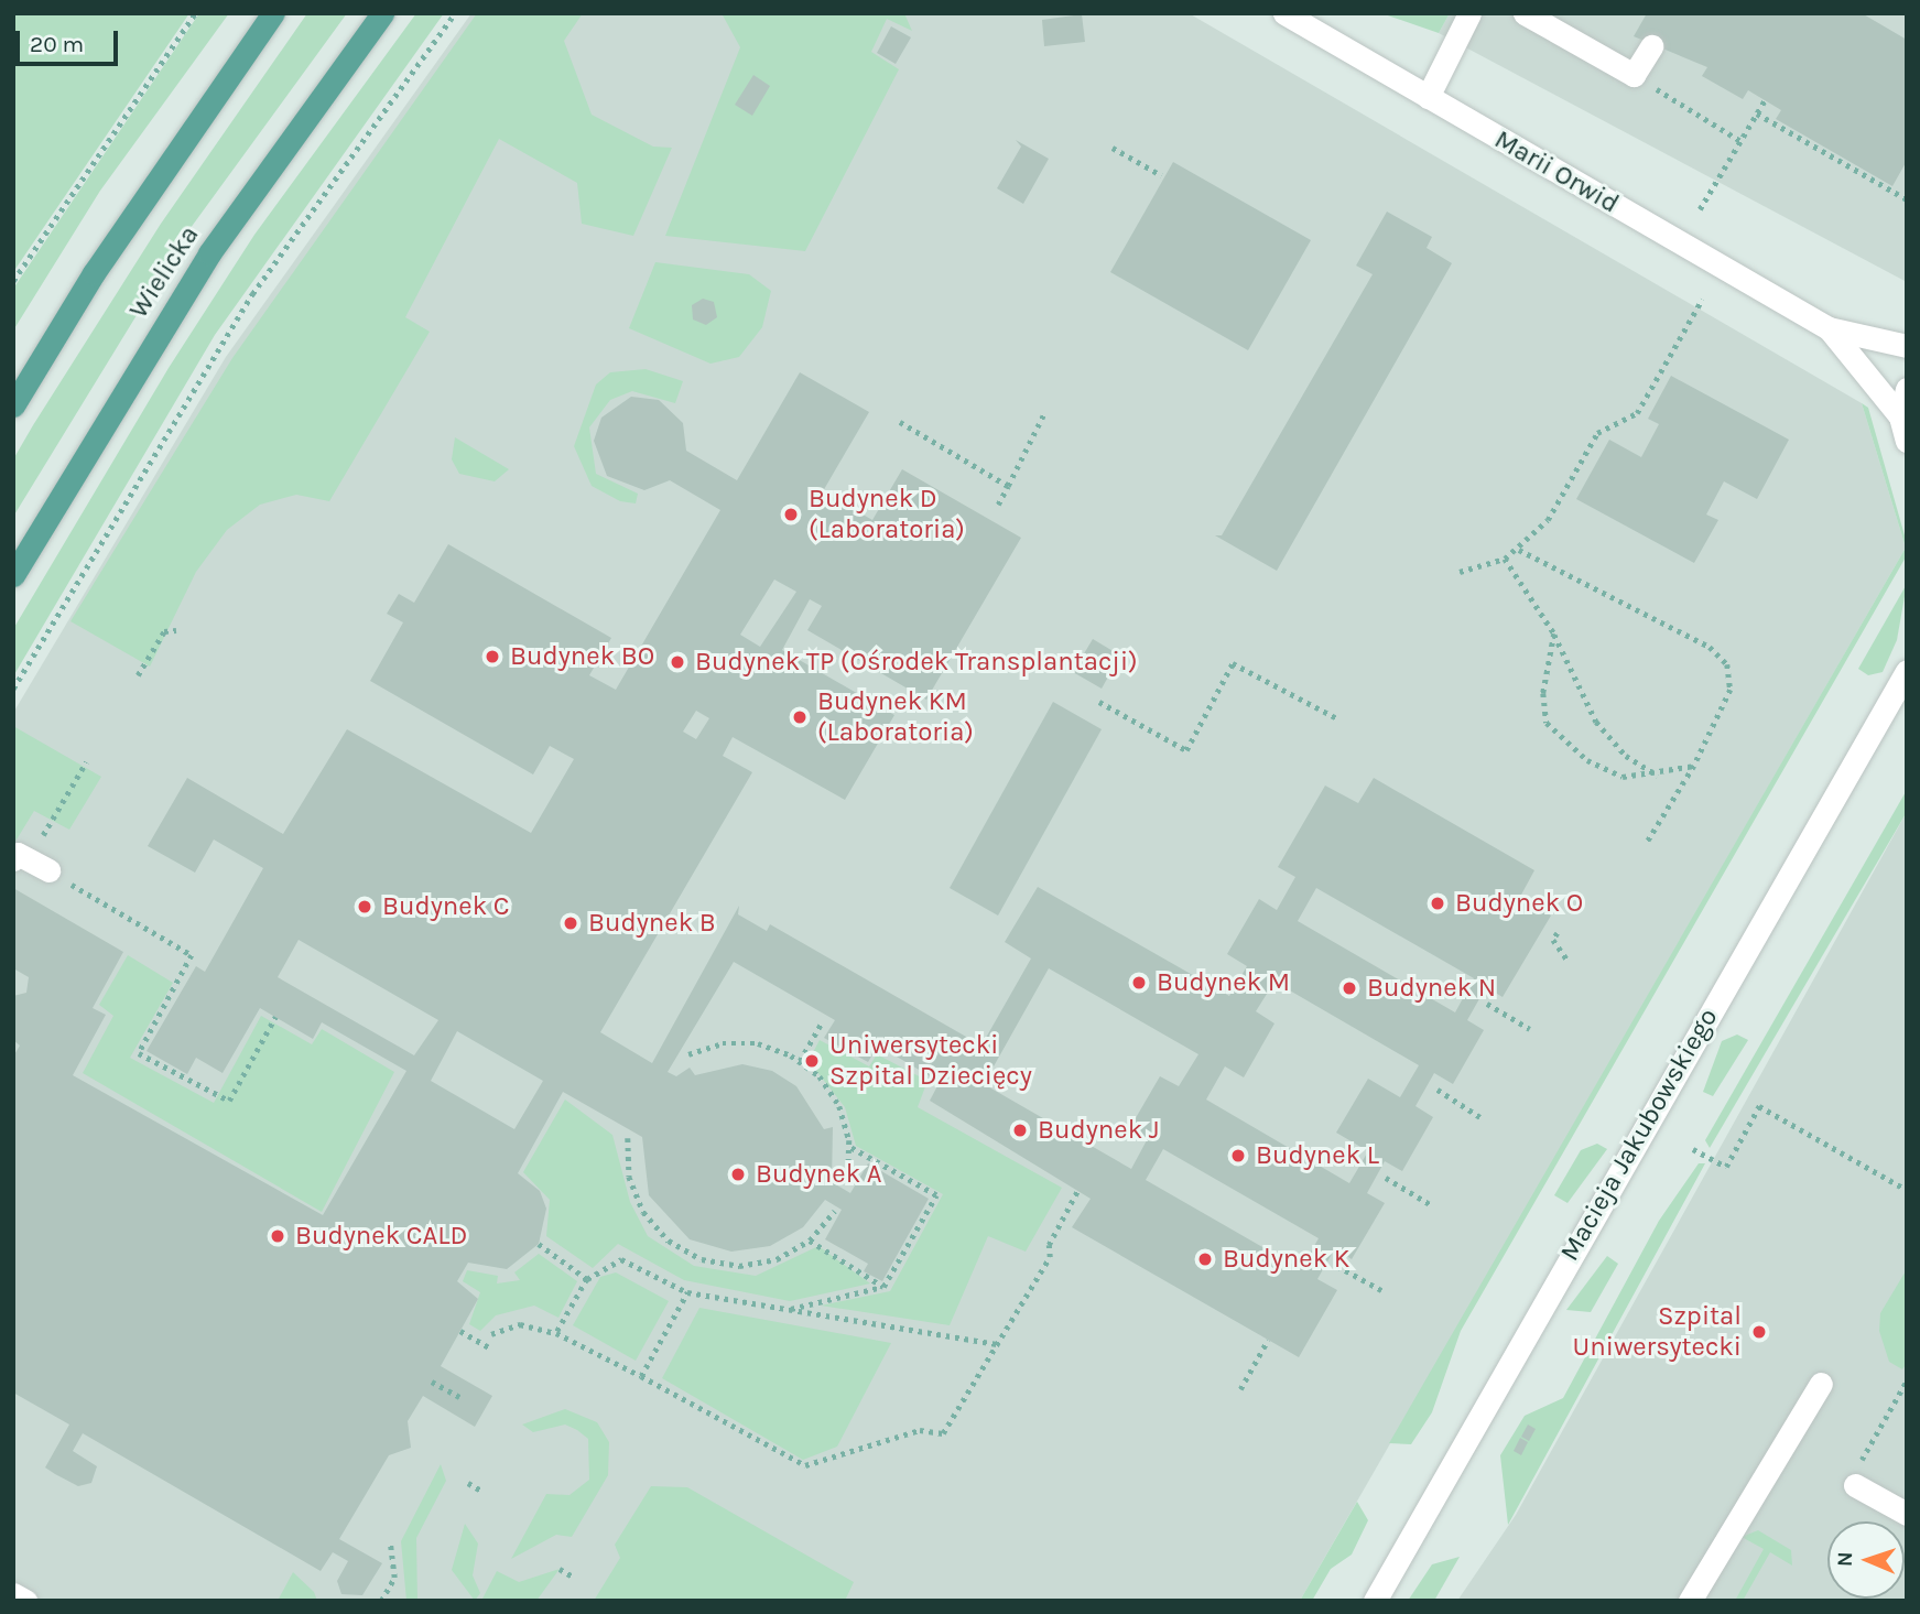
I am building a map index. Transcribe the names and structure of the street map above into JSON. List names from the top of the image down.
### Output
{
  "streets": {
    "main road": ["Wielicka"],
    "street": ["Marii Orwid", "Macieja Jakubowskiego"]
  },
  "places": [
    "Budynek D (Laboratoria)",
    "Budynek BO",
    "Budynek TP (Ośrodek Transplantacji)",
    "Budynek KM (Laboratoria)",
    "Budynek O",
    "Budynek C",
    "Budynek B",
    "Budynek M",
    "Budynek N",
    "Uniwersytecki Szpital Dziecięcy",
    "Budynek J",
    "Budynek L",
    "Budynek A",
    "Budynek CALD",
    "Budynek K",
    "Szpital Uniwersytecki"
  ],
  "scale_bar": "20 m",
  "north": "left"
}
